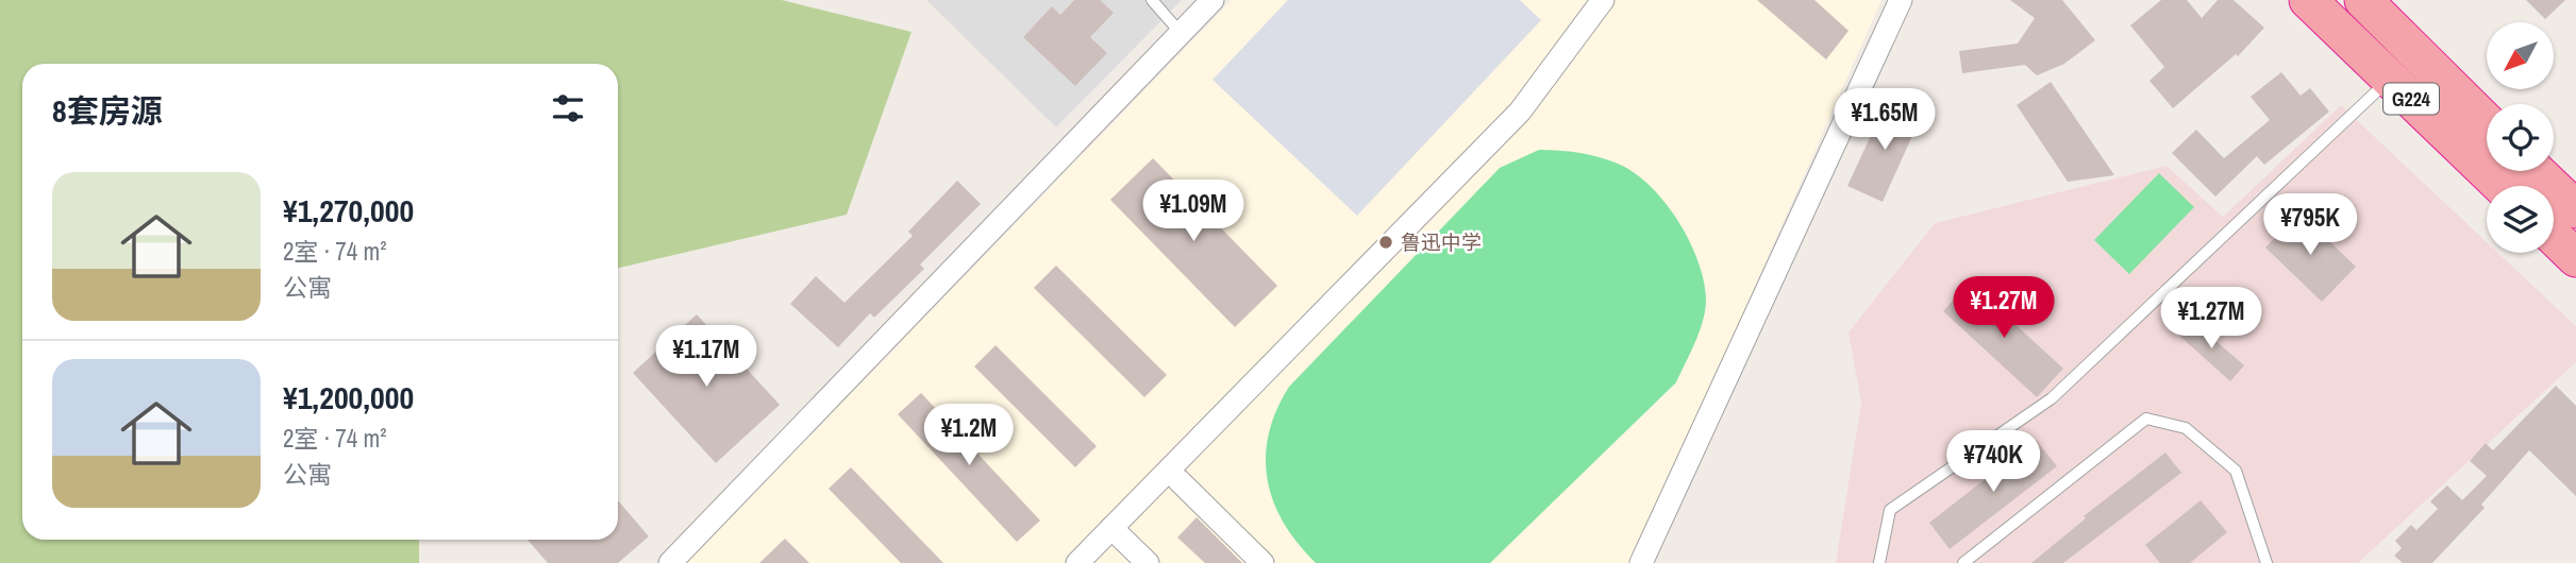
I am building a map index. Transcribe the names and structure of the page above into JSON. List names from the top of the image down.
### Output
{
  "streets": {
    "highway": ["G224"]
  },
  "places": ["鲁迅中学"],
  "north": "bottom left",
  "page": {
    "heading": "8套房源",
    "price": [
      "¥1.65M",
      "¥1.09M",
      "¥795K",
      "¥1.27M",
      "¥1.27M",
      "¥1.17M",
      "¥1.2M",
      "¥740K"
    ],
    "list": [
      {
        "name": "¥1,270,000",
        "note": "2室 · 74 m² · 公寓"
      },
      {
        "name": "¥1,200,000",
        "note": "2室 · 74 m² · 公寓"
      }
    ]
  }
}
